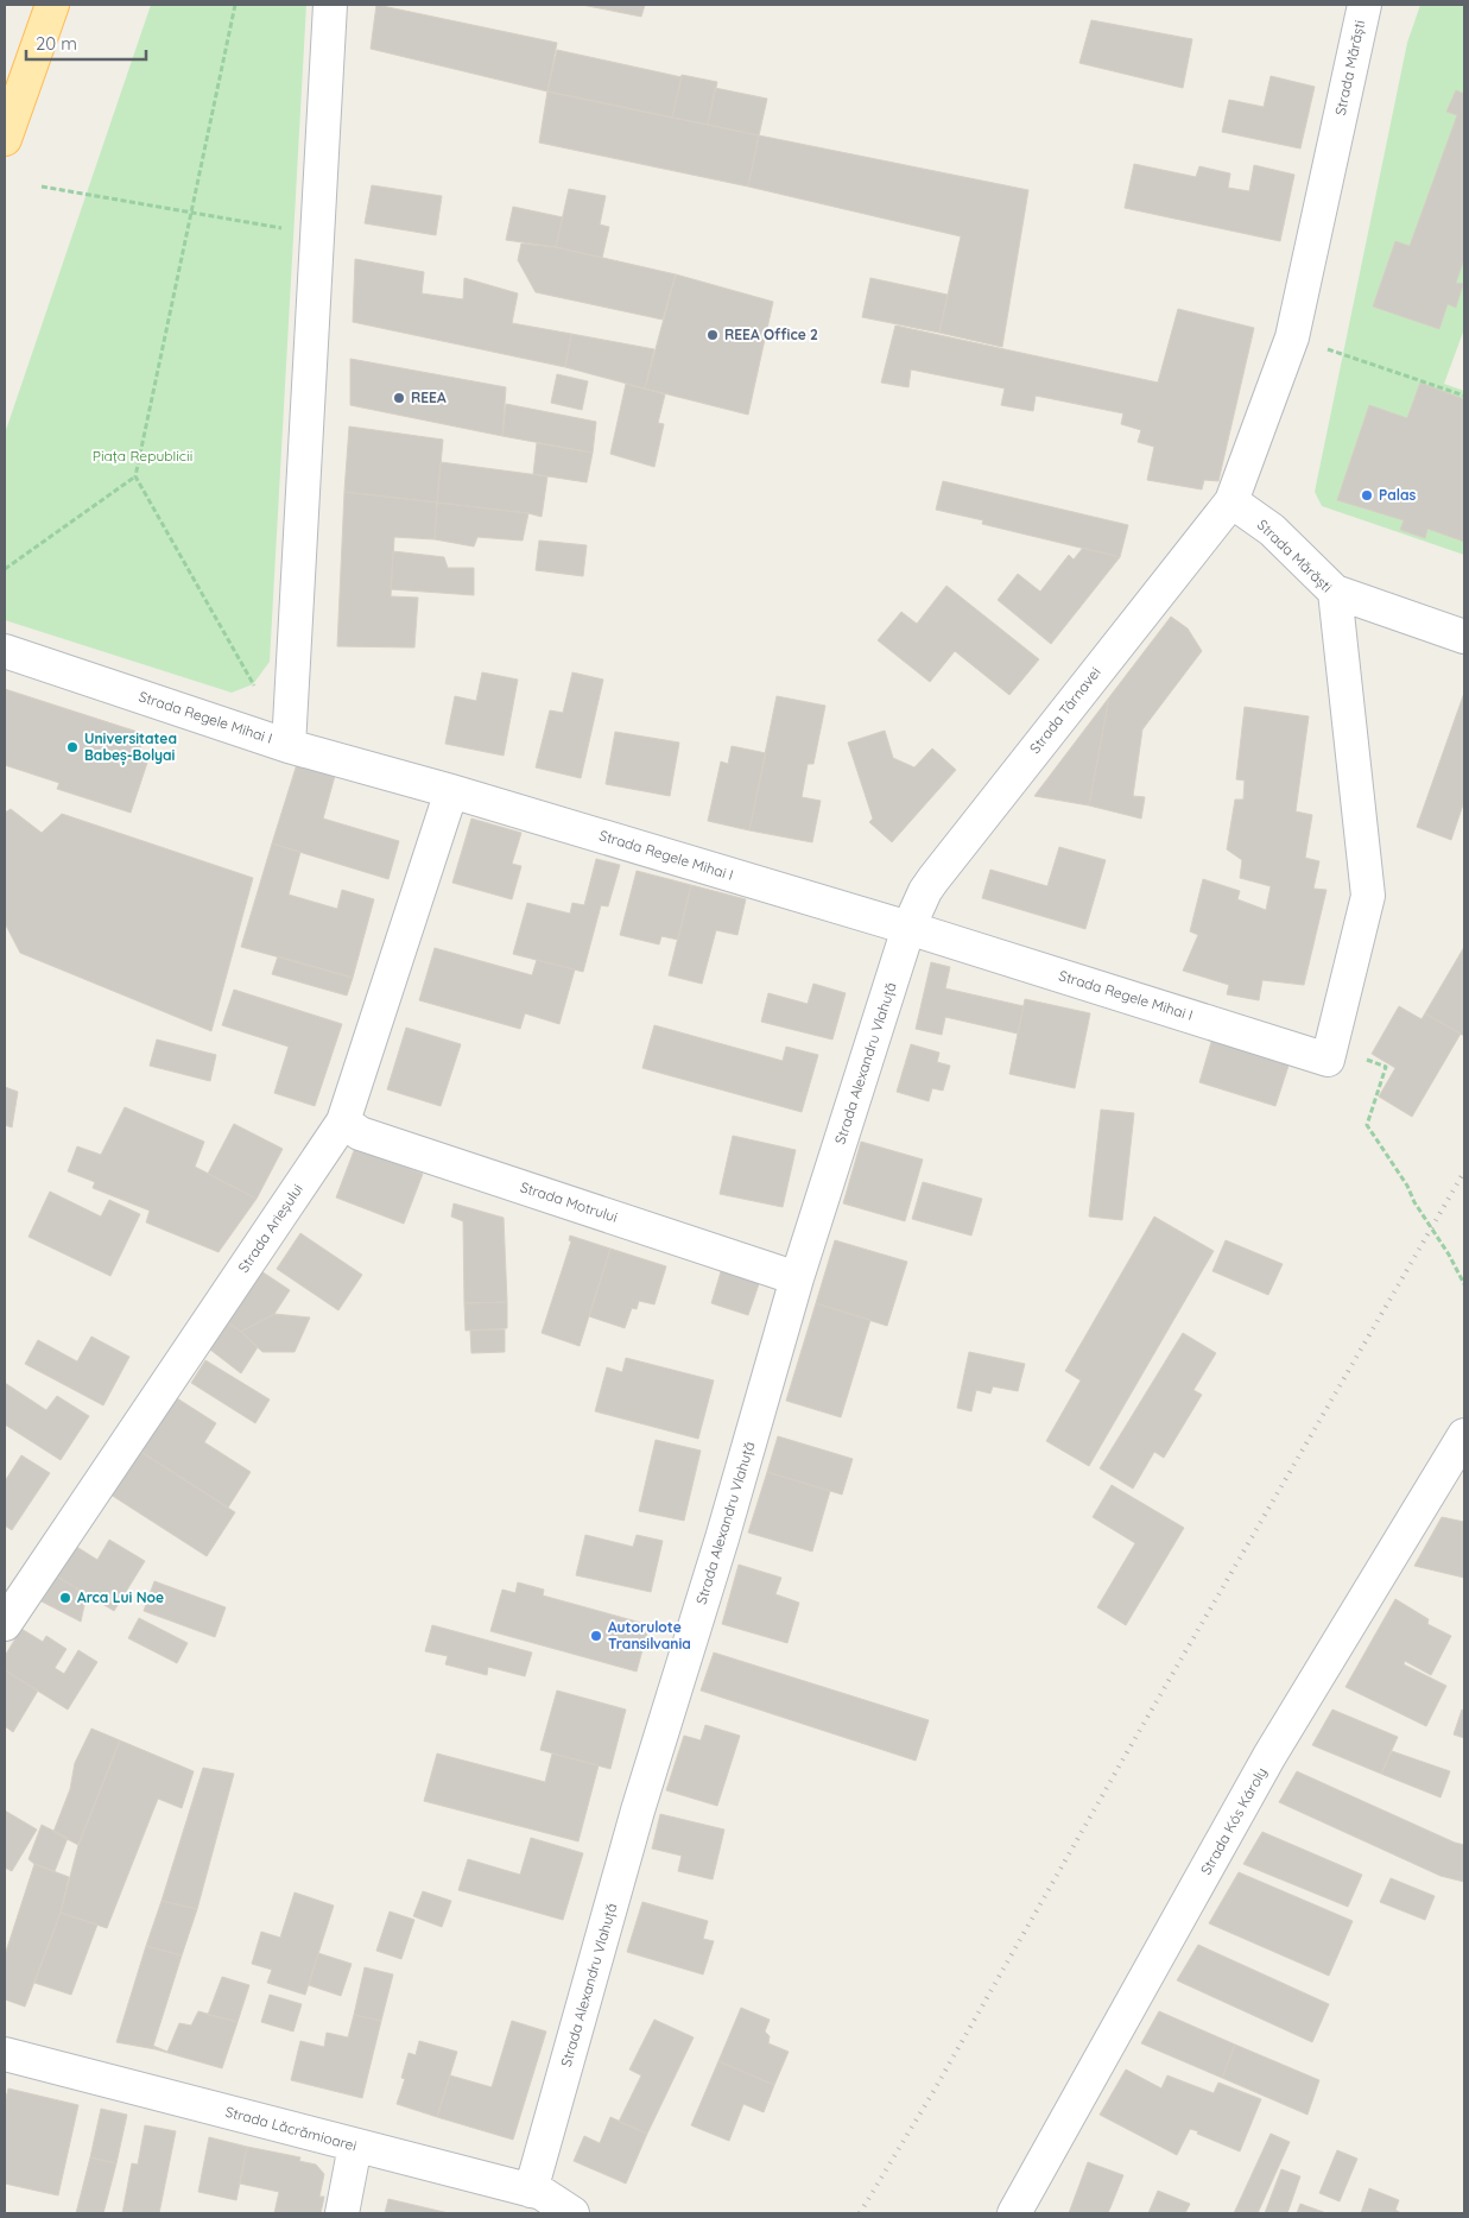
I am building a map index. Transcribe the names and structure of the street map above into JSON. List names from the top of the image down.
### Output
{
  "streets": {
    "street": [
      "Strada Mărăști",
      "Strada Târnavei",
      "Strada Regele Mihai I",
      "Strada Alexandru Vlahuță",
      "Strada Motrului",
      "Strada Arieșului",
      "Strada Kós Károly",
      "Strada Lăcrămioarei"
    ]
  },
  "crossings": [
    ["Strada Mărăști", "Strada Târnavei"],
    ["Strada Mărăști", "Strada Regele Mihai I"],
    ["Strada Târnavei", "Strada Regele Mihai I"],
    ["Strada Târnavei", "Strada Alexandru Vlahuță"],
    ["Strada Regele Mihai I", "Strada Alexandru Vlahuță"],
    ["Strada Regele Mihai I", "Strada Arieșului"],
    ["Strada Alexandru Vlahuță", "Strada Motrului"],
    ["Strada Alexandru Vlahuță", "Strada Lăcrămioarei"],
    ["Strada Motrului", "Strada Arieșului"]
  ],
  "parks": ["Piața Republicii"],
  "places": [
    "REEA Office 2",
    "REEA",
    "Palas",
    "Universitatea Babeș-Bolyai",
    "Arca Lui Noe",
    "Autorulote Transilvania"
  ],
  "scale_bar": "20 m"
}
